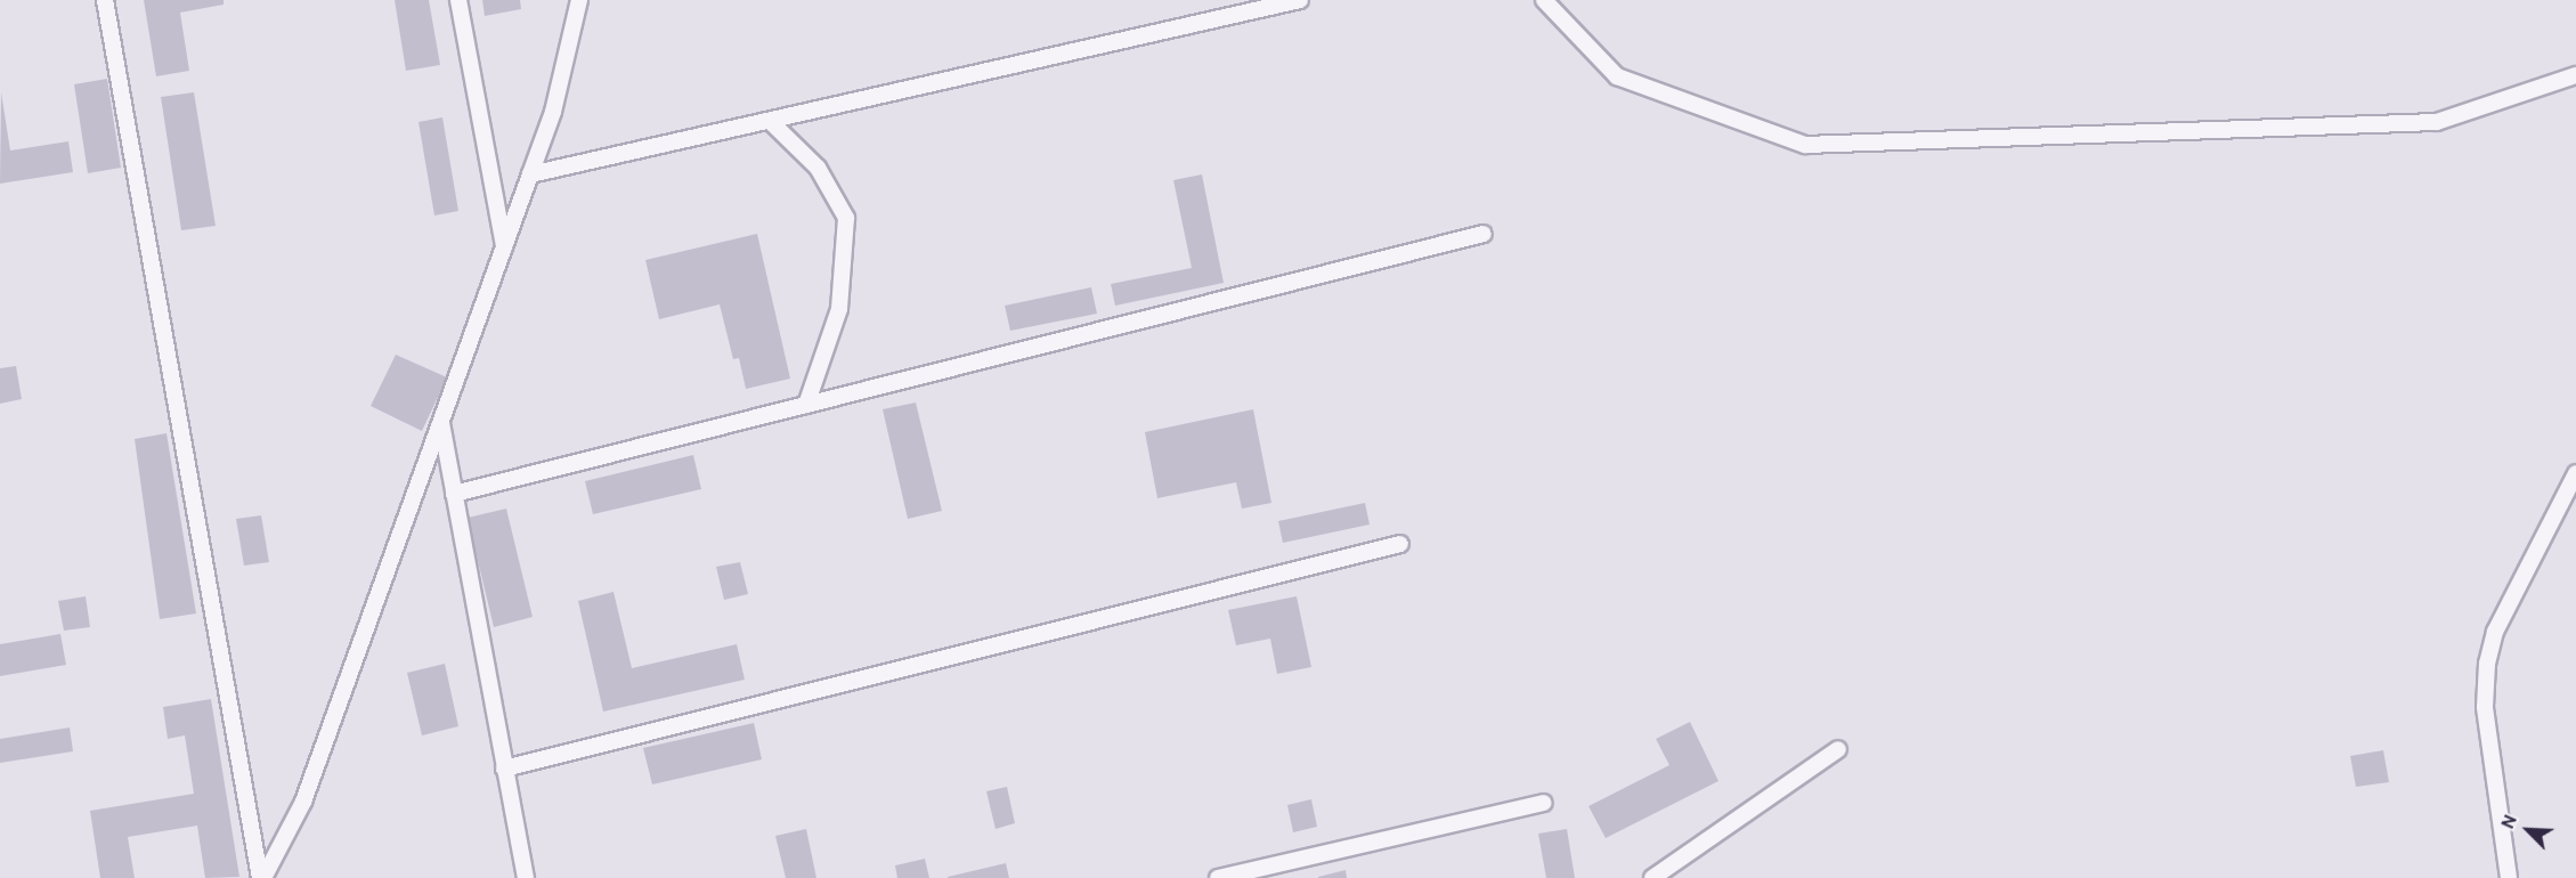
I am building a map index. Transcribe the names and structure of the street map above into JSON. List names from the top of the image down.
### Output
{
  "north": "top left"
}
